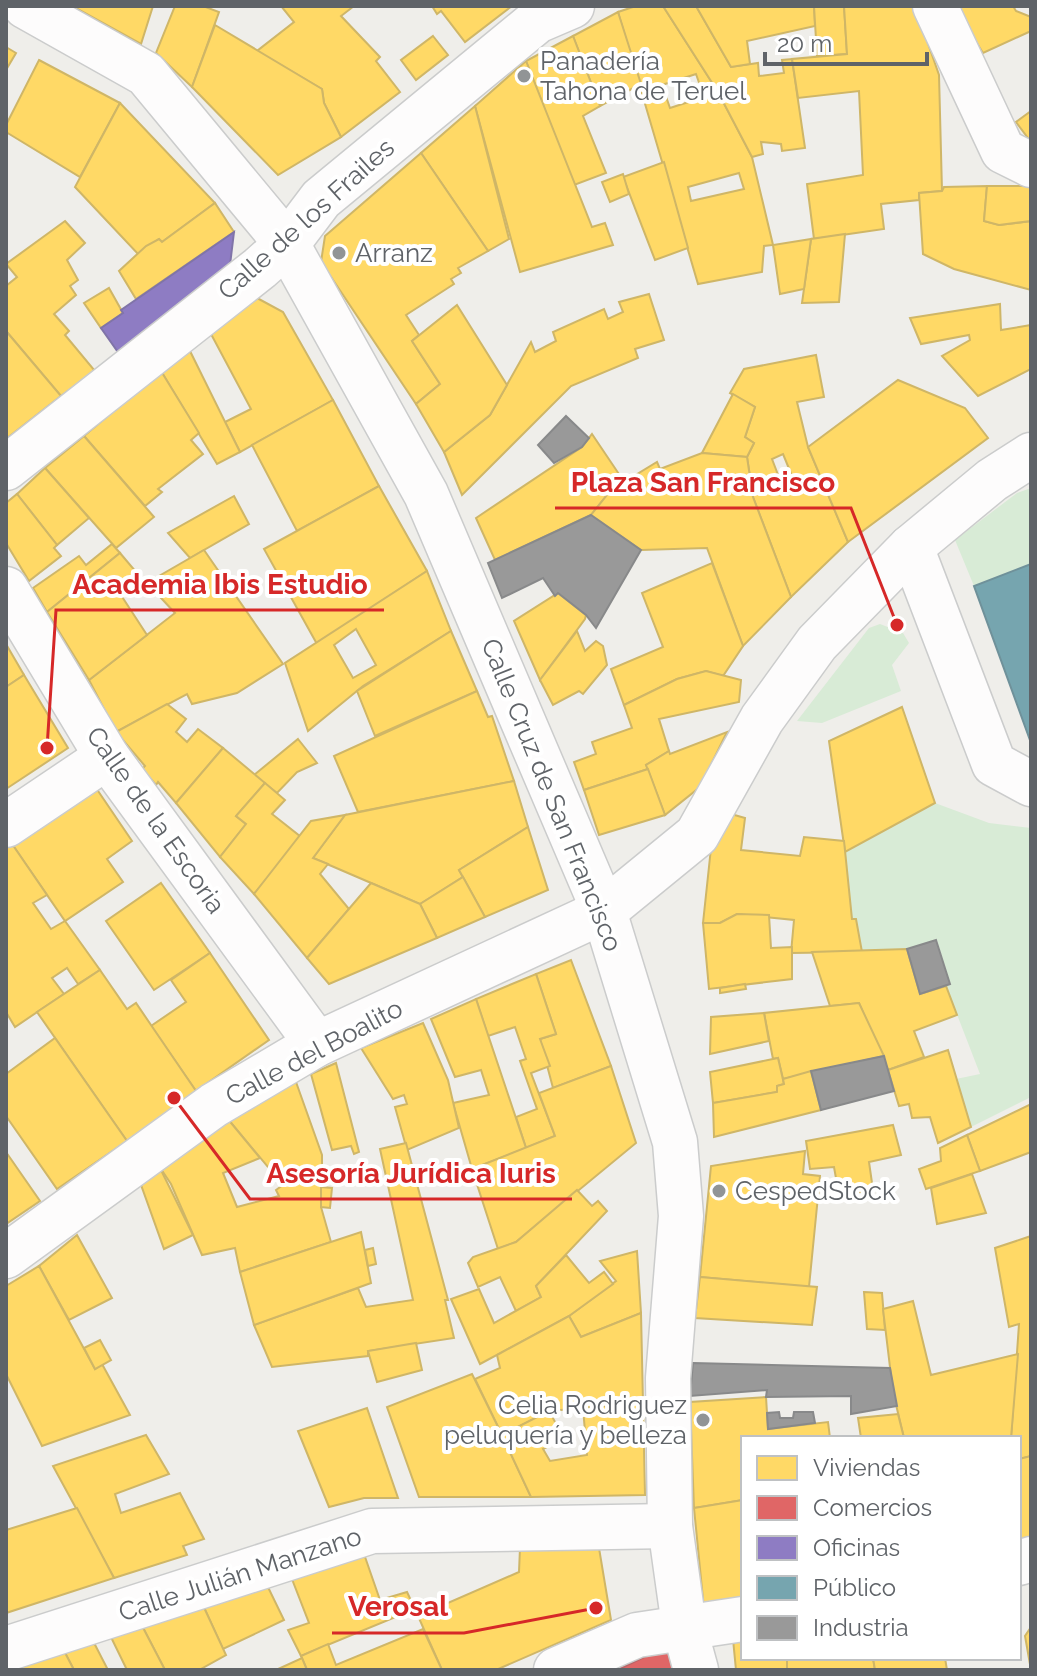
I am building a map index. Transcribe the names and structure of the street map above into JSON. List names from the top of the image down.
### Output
{
  "streets": {
    "street": [
      "Calle de los Frailes",
      "Calle Cruz de San Francisco",
      "Calle de la Escoria",
      "Calle del Boalito",
      "Calle Julián Manzano"
    ]
  },
  "crossings": [
    ["Calle de los Frailes", "Calle Cruz de San Francisco"],
    ["Calle Cruz de San Francisco", "Calle del Boalito"],
    ["Calle Cruz de San Francisco", "Calle Julián Manzano"],
    ["Calle de la Escoria", "Calle del Boalito"]
  ],
  "places": [
    "Panadería Tahona de Teruel",
    "Arranz",
    "Plaza San Francisco",
    "Academia Ibis Estudio",
    "Asesoría Jurídica Iuris",
    "CespedStock",
    "Celia Rodriguez peluquería y belleza",
    "Verosal"
  ],
  "legend": [
    "Viviendas",
    "Comercios",
    "Oficinas",
    "Público",
    "Industria"
  ],
  "scale_bar": "20 m"
}
